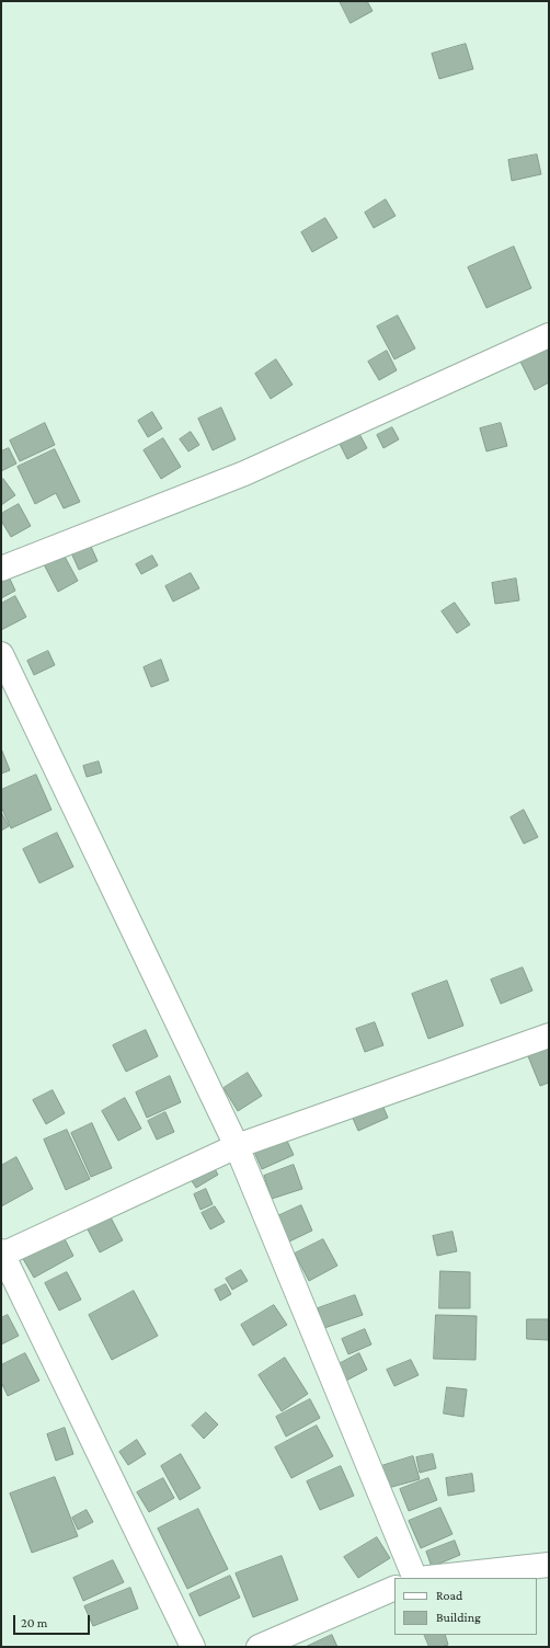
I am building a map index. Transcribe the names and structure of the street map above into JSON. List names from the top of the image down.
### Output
{
  "legend": ["Road", "Building"],
  "scale_bar": "20 m"
}
